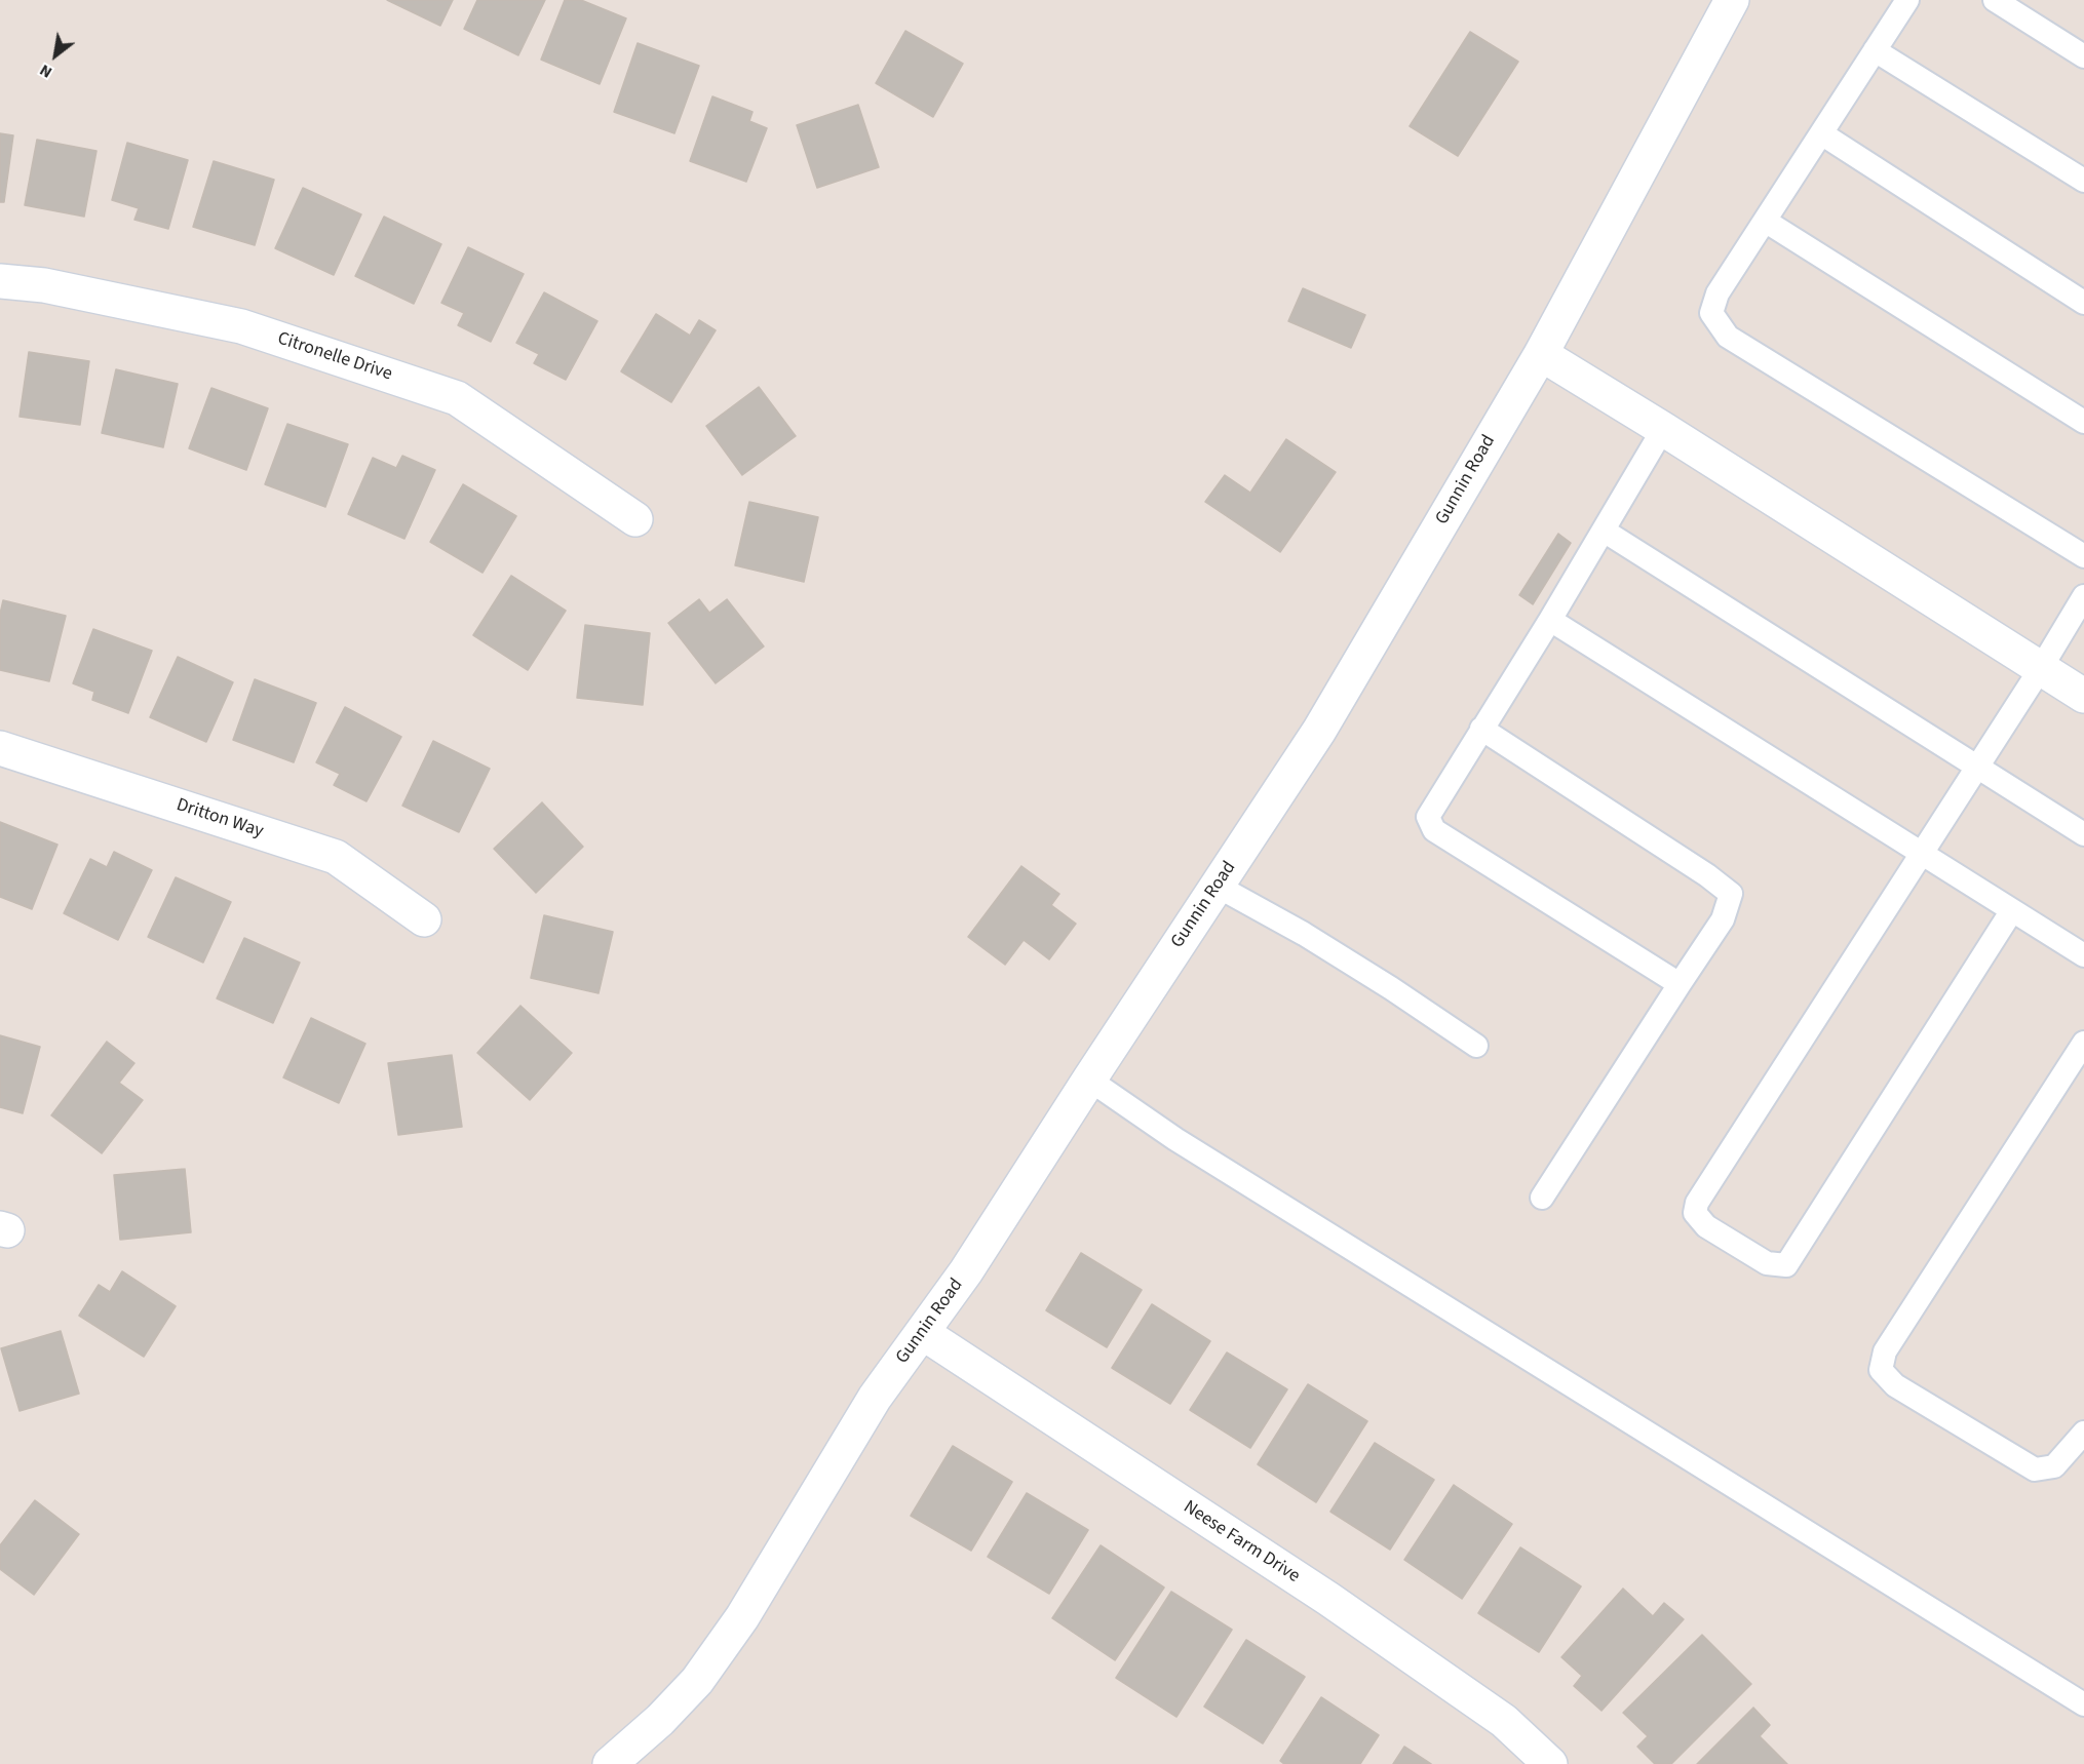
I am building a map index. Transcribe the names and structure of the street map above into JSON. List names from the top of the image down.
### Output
{
  "streets": {
    "street": [
      "Citronelle Drive",
      "Gunnin Road",
      "Dritton Way",
      "Neese Farm Drive"
    ]
  },
  "crossings": [
    ["Gunnin Road", "Neese Farm Drive"]
  ],
  "north": "bottom left"
}
